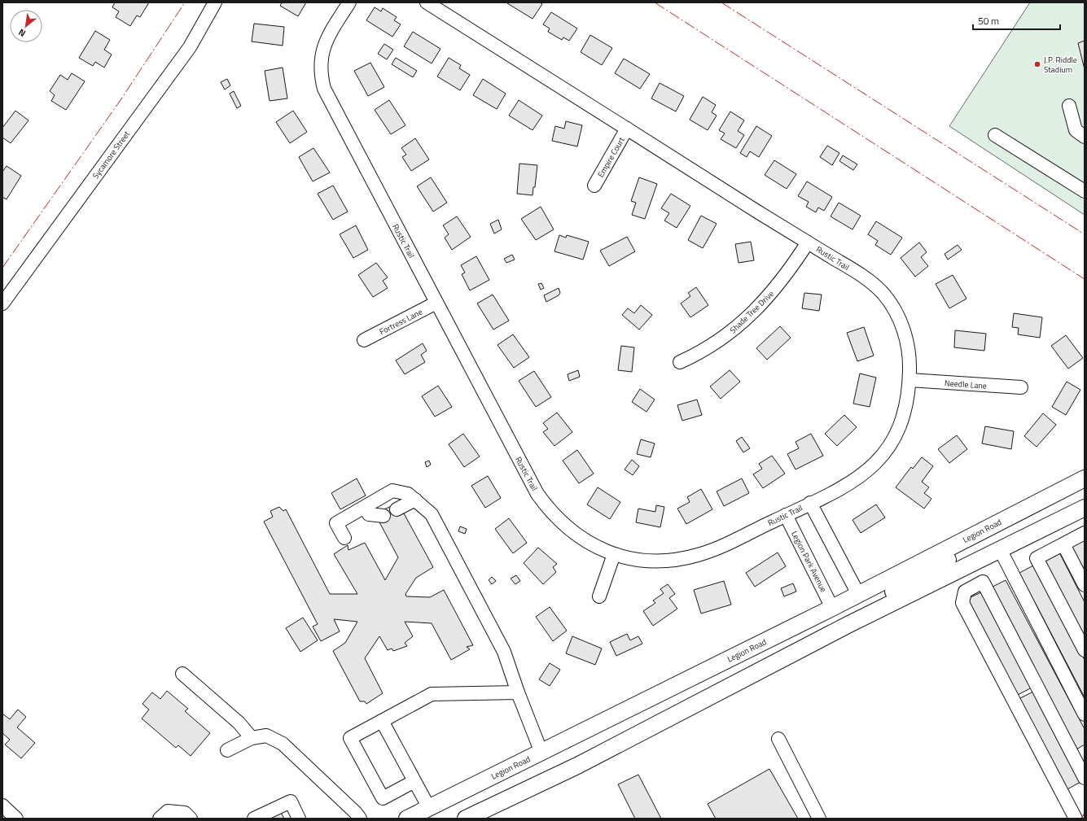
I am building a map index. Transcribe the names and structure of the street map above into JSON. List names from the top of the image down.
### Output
{
  "streets": {
    "main road": ["Legion Road"],
    "street": [
      "Sycamore Street",
      "Empire Court",
      "Rustic Trail",
      "Shade Tree Drive",
      "Fortress Lane",
      "Needle Lane",
      "Legion Park Avenue"
    ]
  },
  "crossings": [
    ["Empire Court", "Rustic Trail"],
    ["Rustic Trail", "Shade Tree Drive"],
    ["Rustic Trail", "Fortress Lane"],
    ["Rustic Trail", "Needle Lane"],
    ["Rustic Trail", "Legion Park Avenue"],
    ["Legion Road", "Legion Park Avenue"]
  ],
  "places": ["J.P. Riddle Stadium"],
  "scale_bar": "50 m",
  "north": "bottom left"
}
